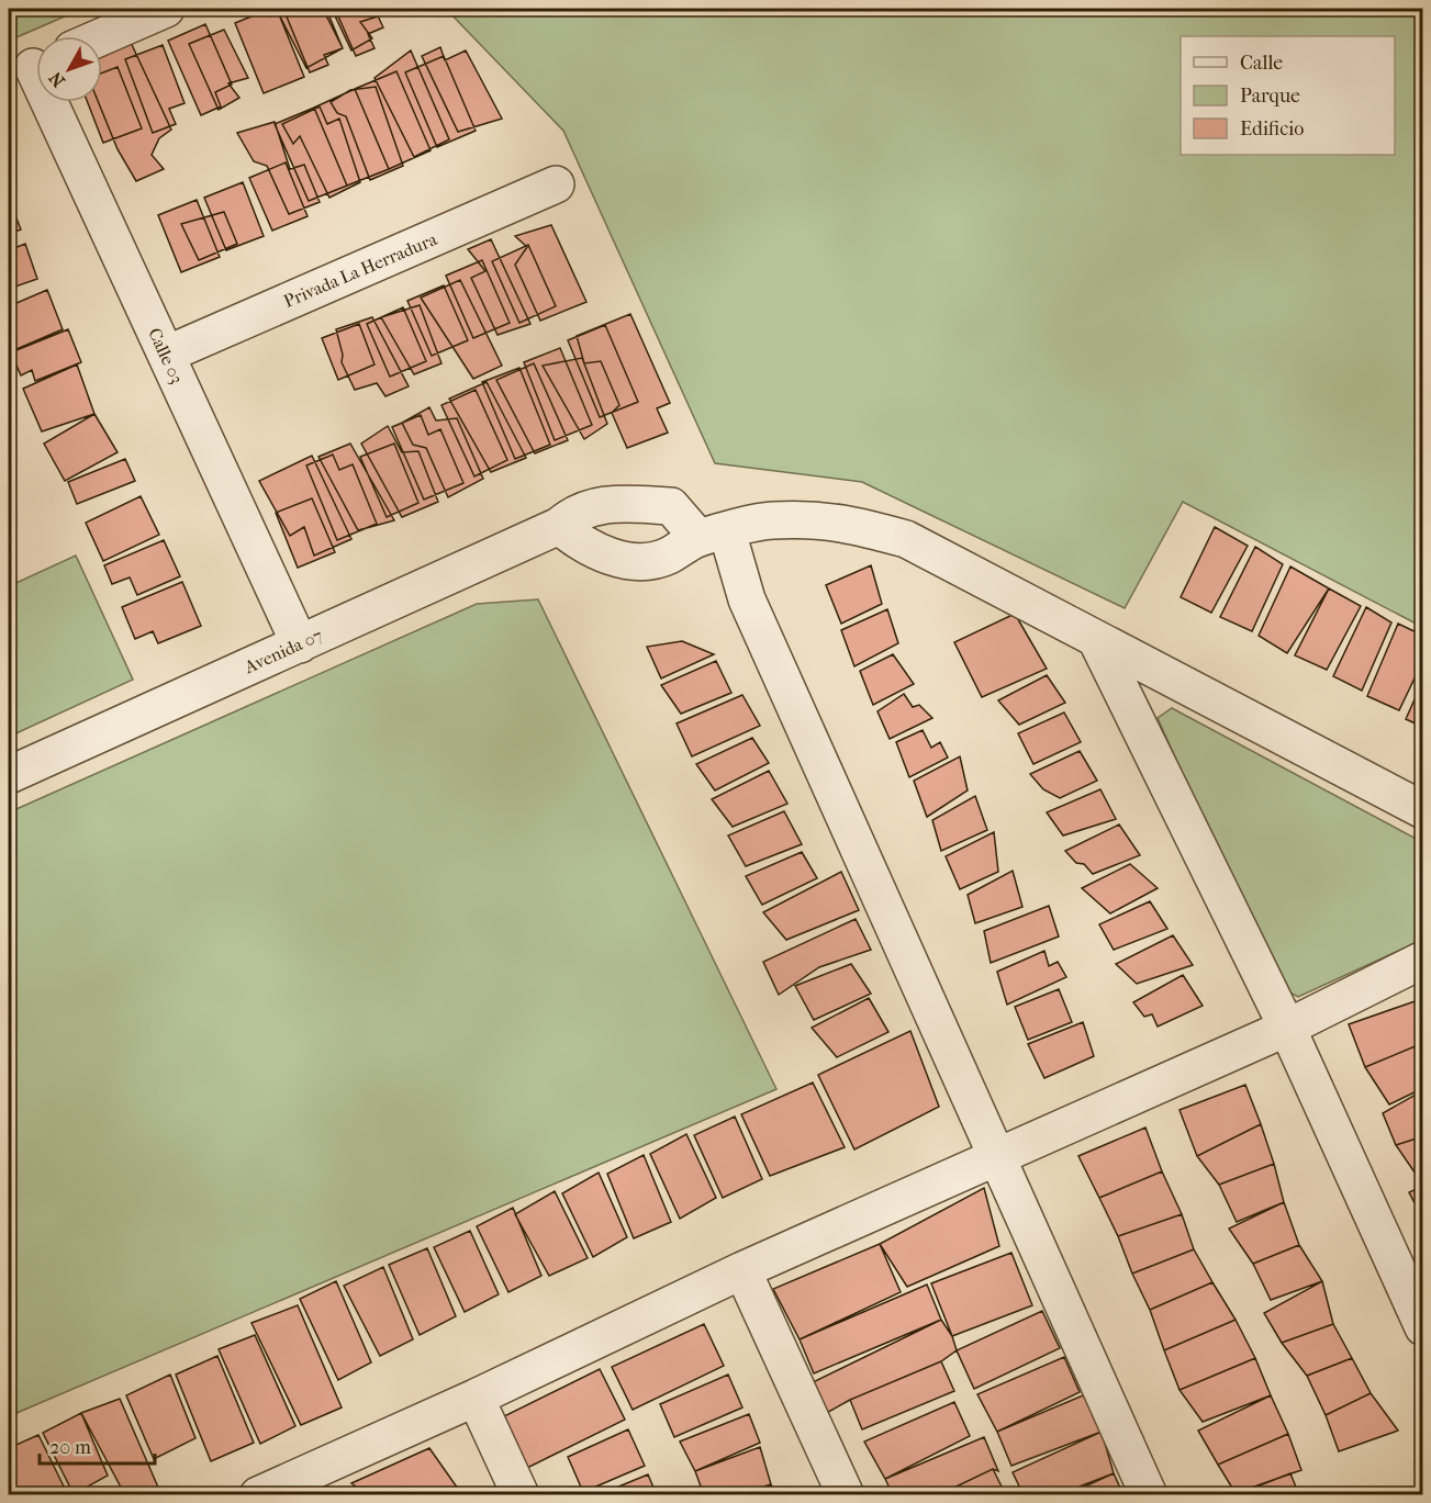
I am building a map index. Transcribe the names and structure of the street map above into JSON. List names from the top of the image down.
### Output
{
  "streets": {
    "street": ["Privada La Herradura", "Calle 03", "Avenida 07"]
  },
  "crossings": [
    ["Privada La Herradura", "Calle 03"],
    ["Calle 03", "Avenida 07"]
  ],
  "legend": ["Calle", "Parque", "Edificio"],
  "scale_bar": "20 m",
  "north": "bottom left"
}
